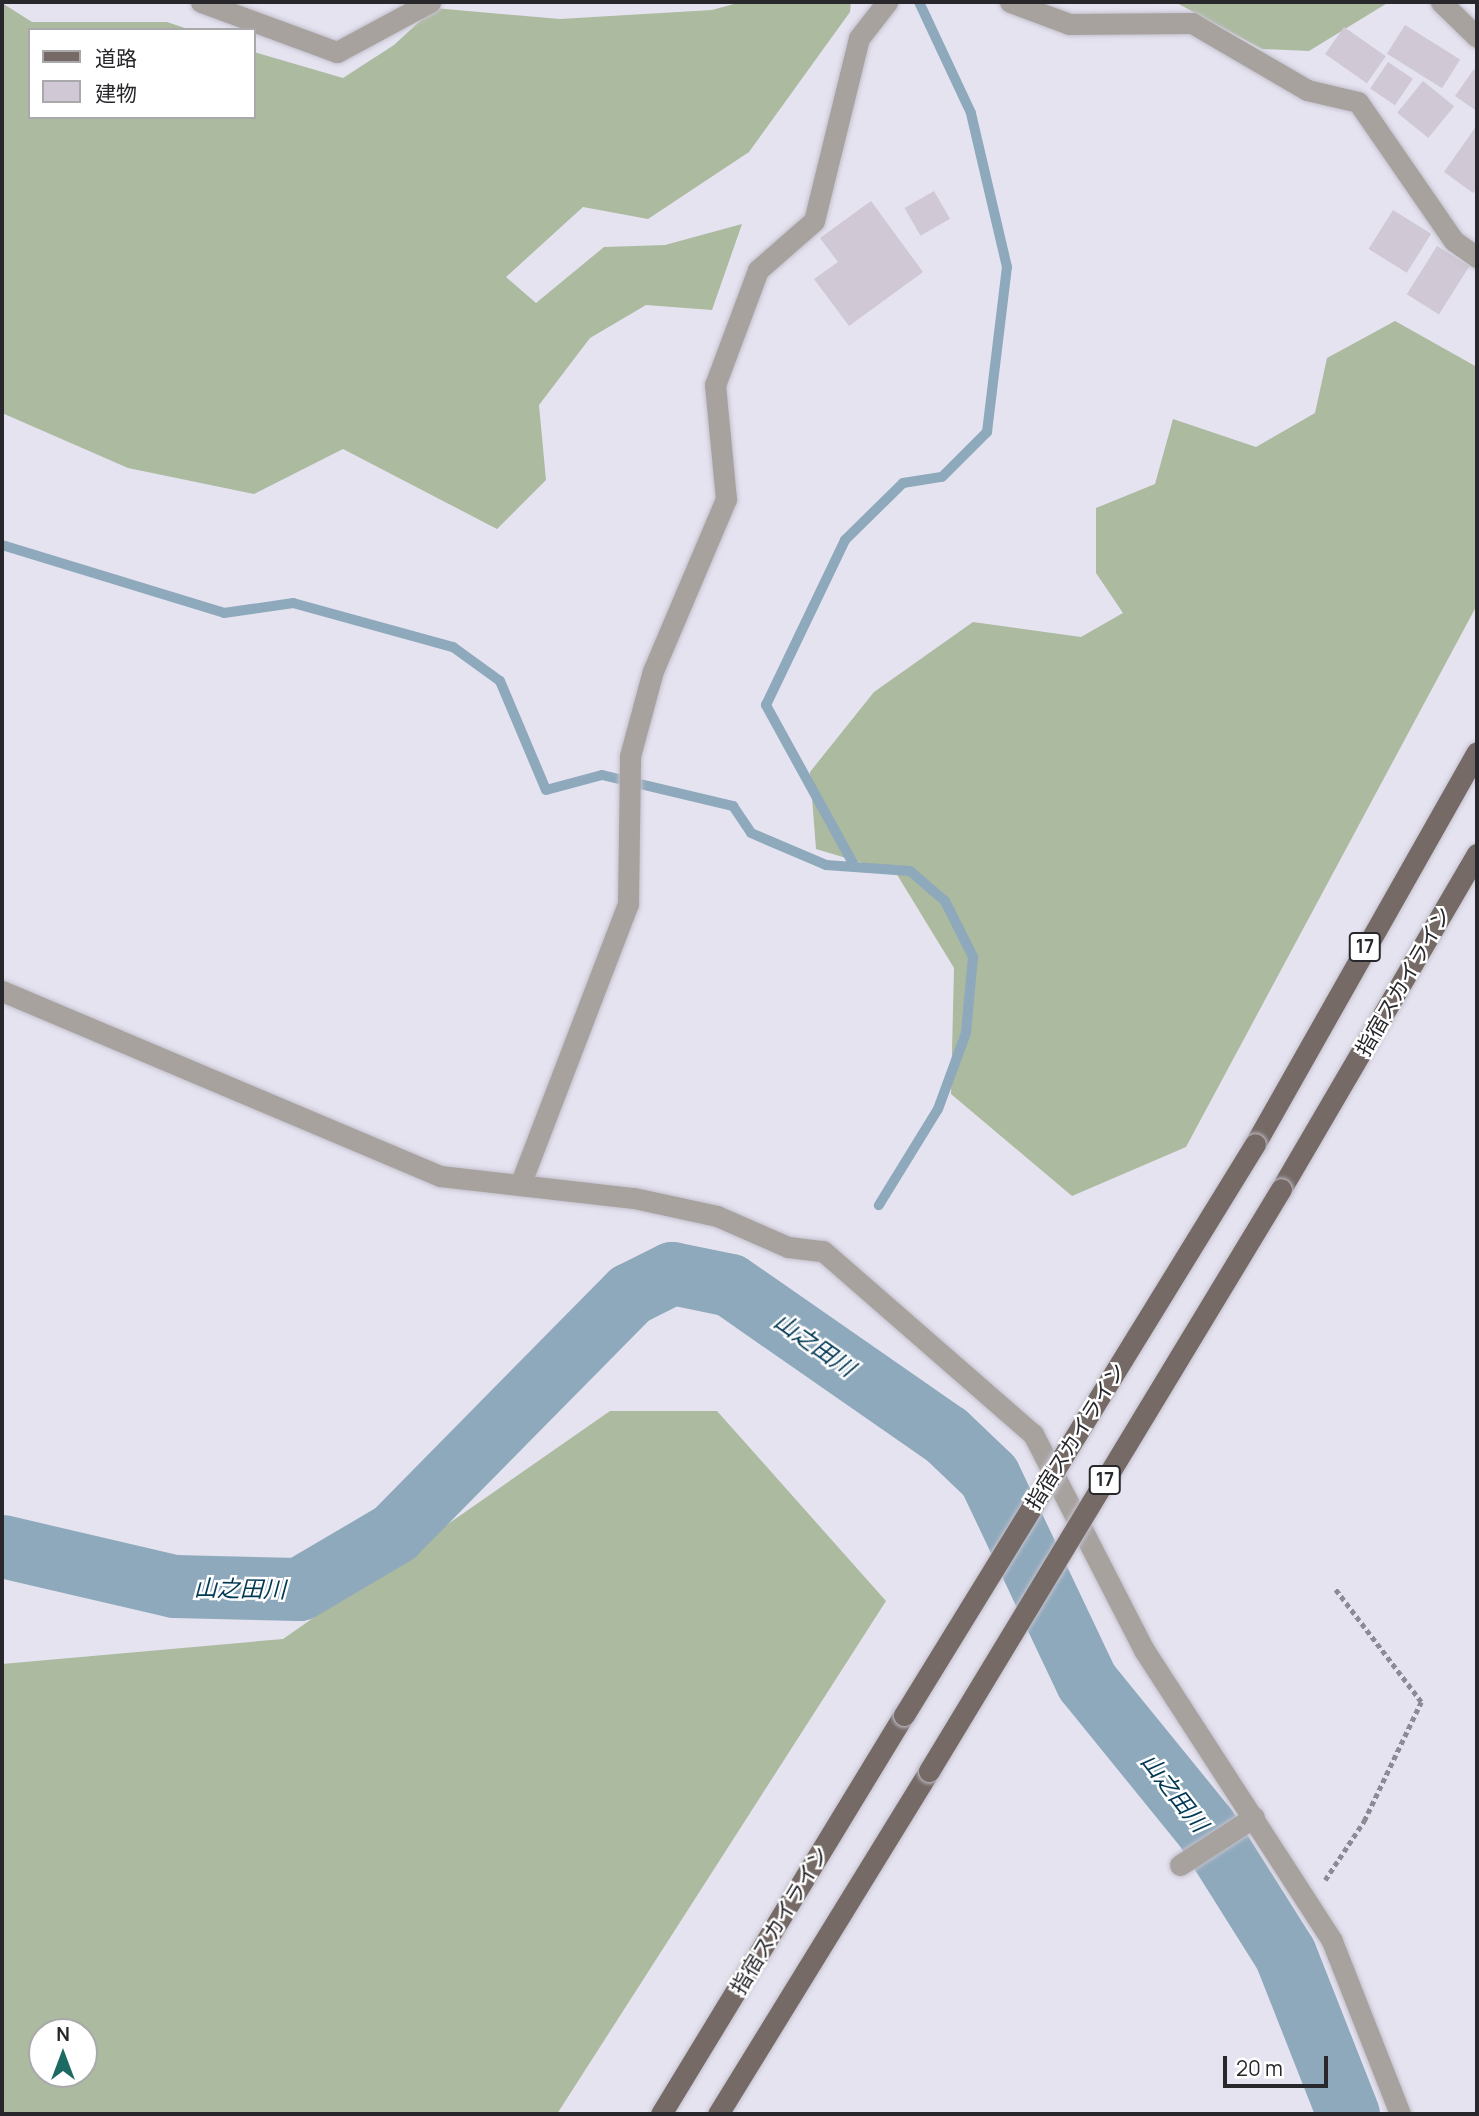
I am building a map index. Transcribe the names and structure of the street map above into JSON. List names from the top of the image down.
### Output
{
  "streets": {
    "main road": ["17", "指宿スカイライン"]
  },
  "water": ["山之田川"],
  "legend": ["道路", "建物"],
  "scale_bar": "20 m",
  "north": "top"
}
